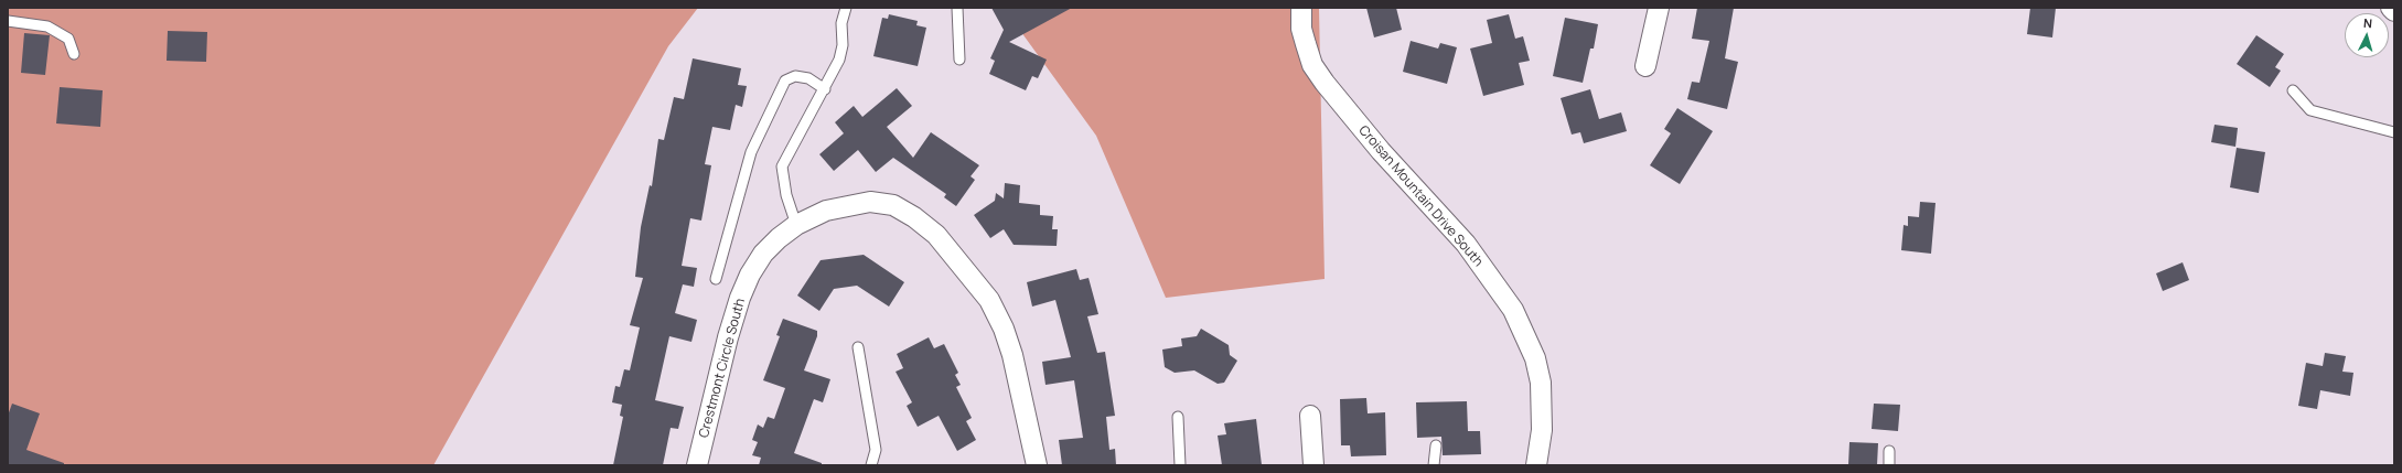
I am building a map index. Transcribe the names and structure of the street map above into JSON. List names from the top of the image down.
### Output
{
  "streets": {
    "street": ["Croisan Mountain Drive South", "Crestmont Circle South"]
  },
  "north": "top"
}
